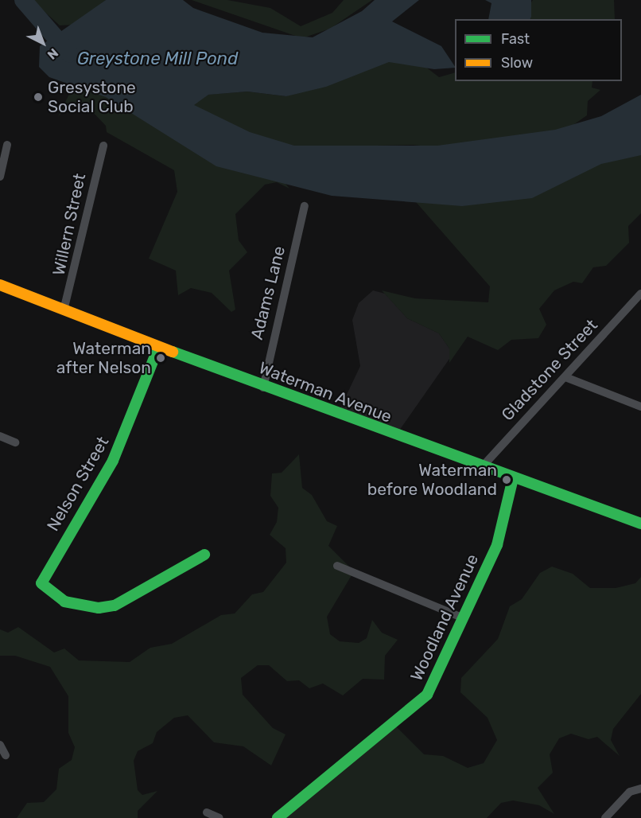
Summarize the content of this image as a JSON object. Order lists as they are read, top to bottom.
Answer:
{
  "streets": {
    "street": [
      "Willern Street",
      "Adams Lane",
      "Gladstone Street",
      "Waterman Avenue",
      "Nelson Street",
      "Woodland Avenue"
    ]
  },
  "crossings": [
    ["Willern Street", "Waterman Avenue"],
    ["Adams Lane", "Waterman Avenue"],
    ["Gladstone Street", "Waterman Avenue"],
    ["Waterman Avenue", "Nelson Street"],
    ["Waterman Avenue", "Woodland Avenue"]
  ],
  "water": ["Greystone Mill Pond"],
  "places": ["Gresystone Social Club", "Waterman after Nelson", "Waterman before Woodland"],
  "legend": ["Fast", "Slow"],
  "north": "bottom right"
}
